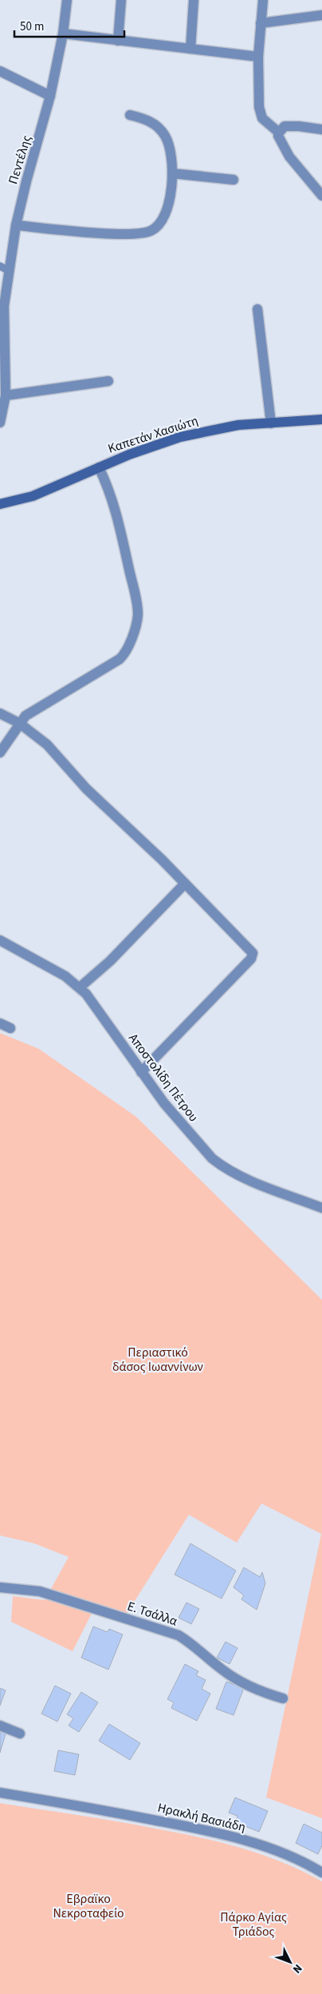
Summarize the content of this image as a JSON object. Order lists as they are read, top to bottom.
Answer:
{
  "streets": {
    "street": [
      "Πεντέλης",
      "Καπετάν Χασιώτη",
      "Αποστολίδη Πέτρου",
      "Ε. Τσάλλα",
      "Ηρακλή Βασιάδη"
    ]
  },
  "parks": ["Περιαστικό δάσος Ιωαννίνων", "Εβραϊκο Νεκροταφείο", "Πάρκο Αγίας Τριάδος"],
  "scale_bar": "50 m",
  "north": "bottom right"
}
